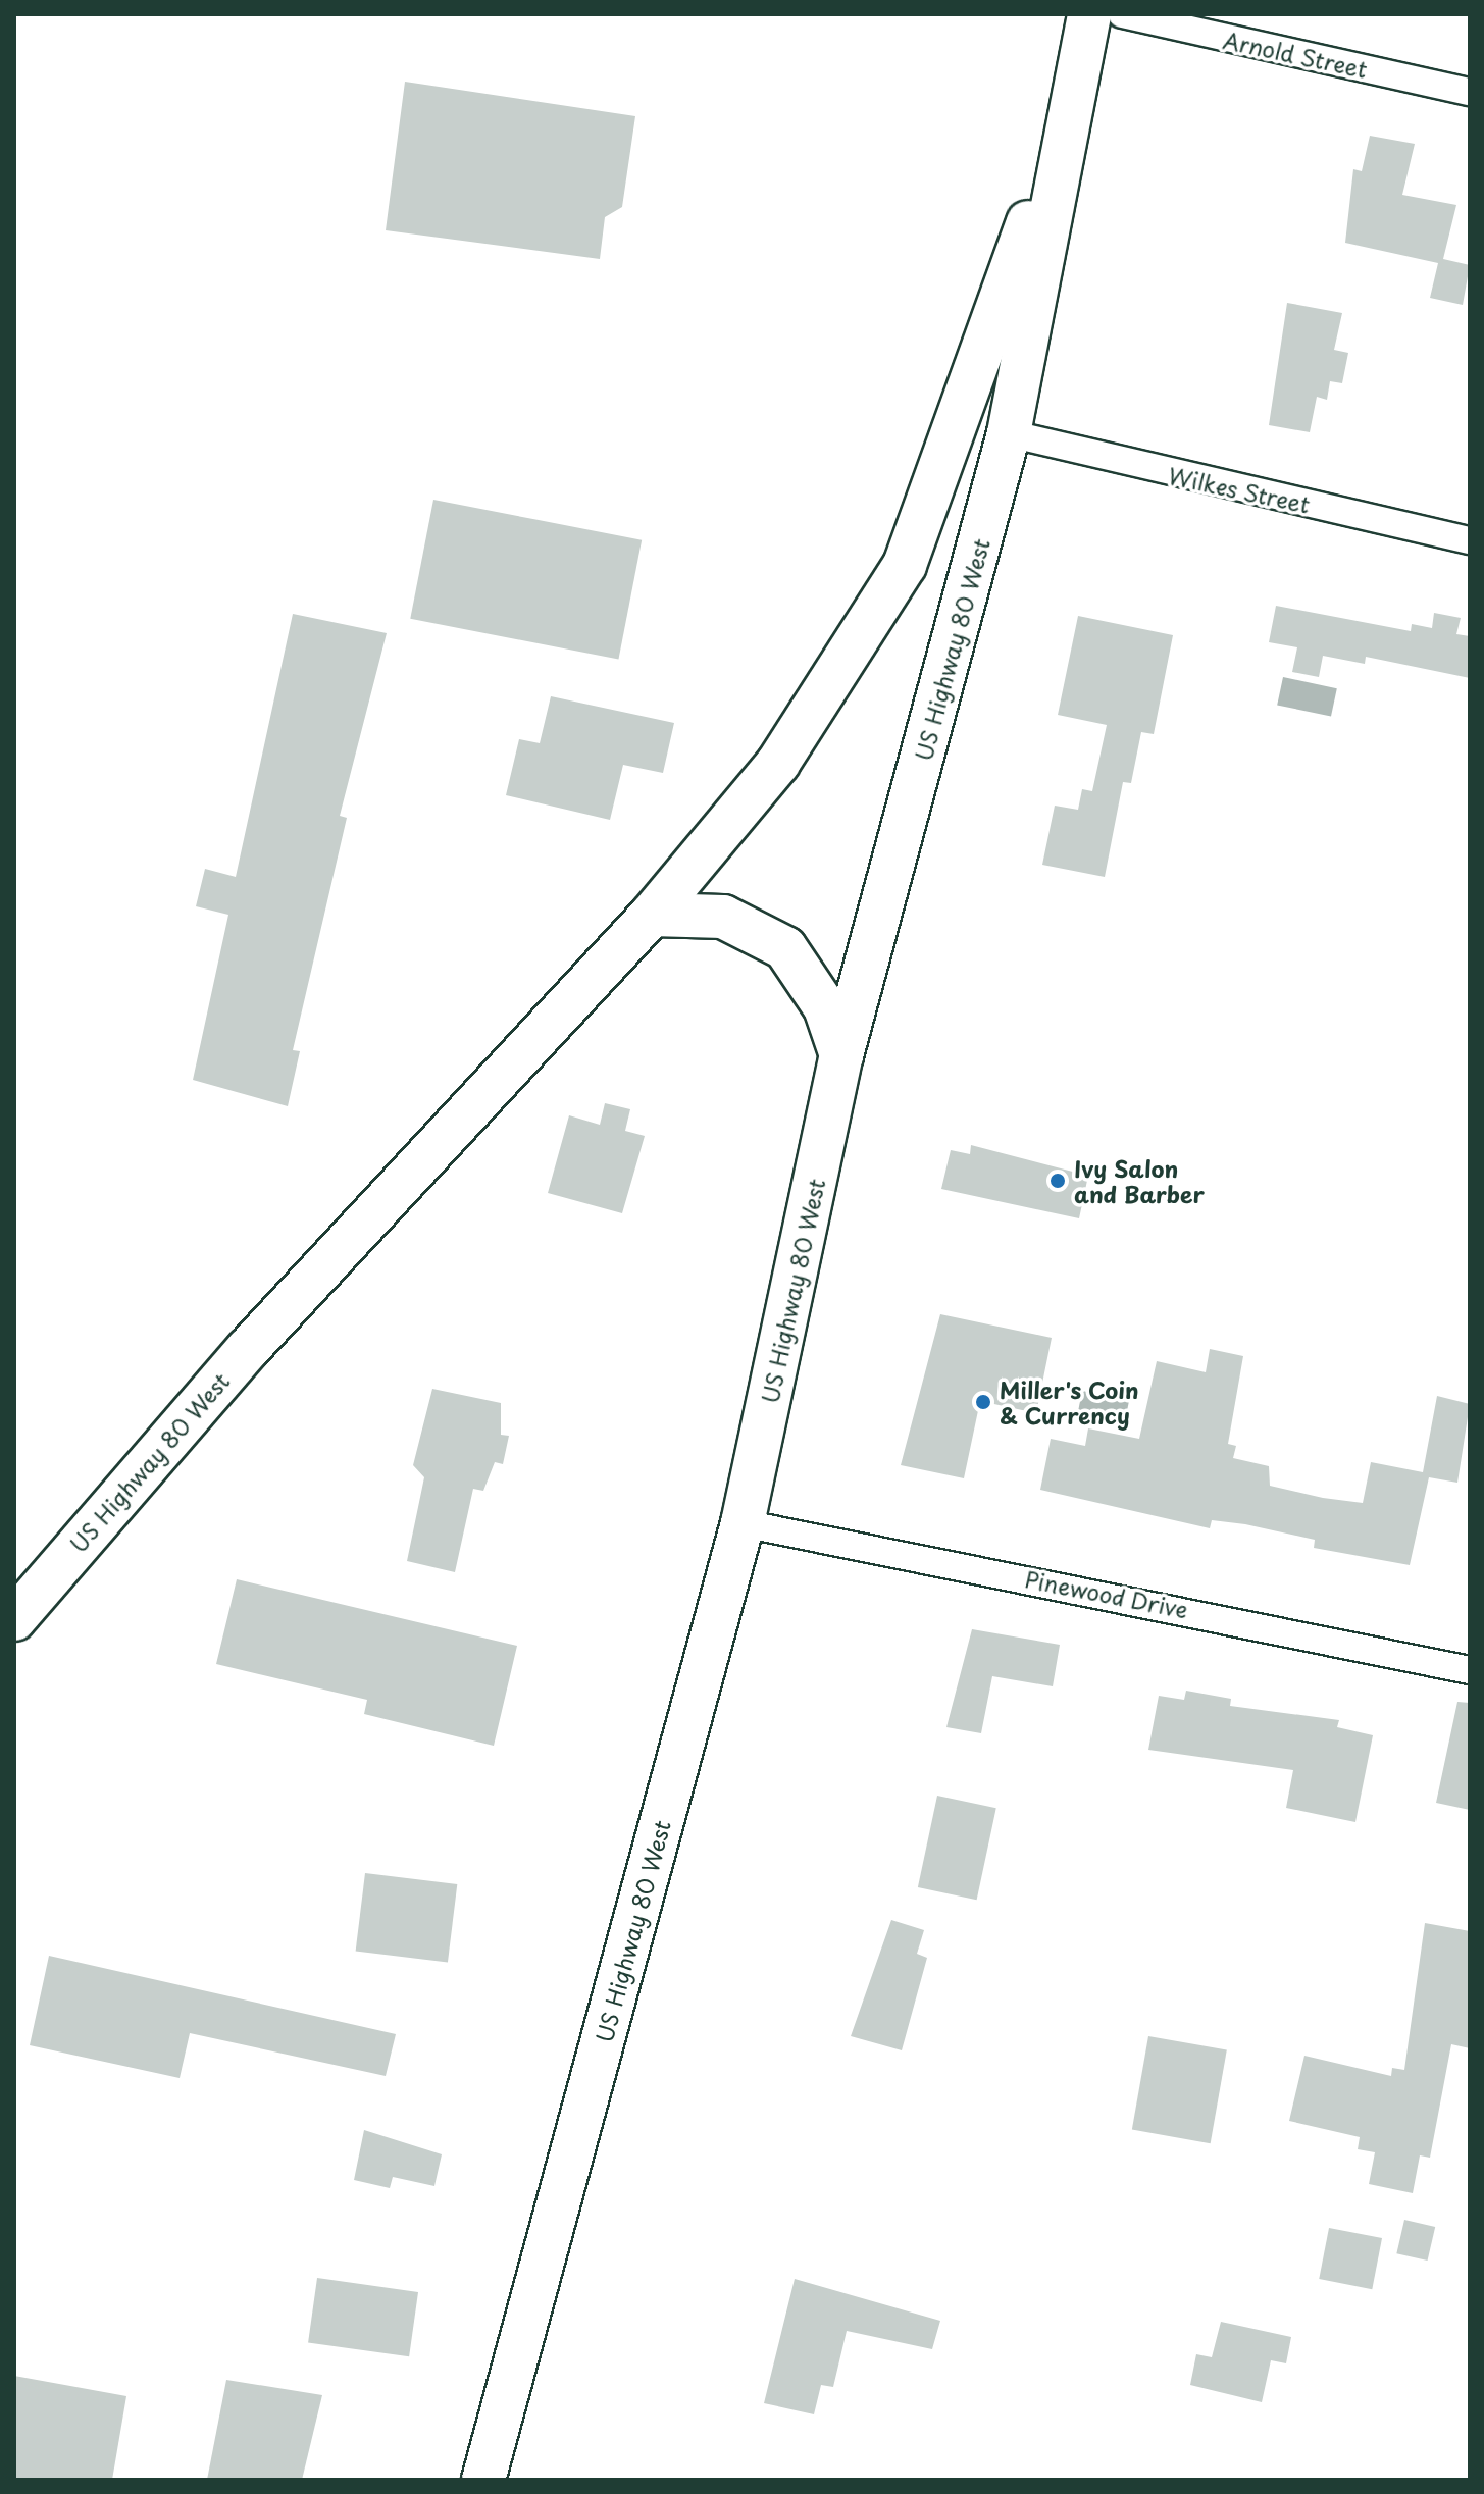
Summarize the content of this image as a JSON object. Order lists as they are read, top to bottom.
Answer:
{
  "streets": {
    "main road": ["US Highway 80 West"],
    "street": ["Arnold Street", "Wilkes Street", "Pinewood Drive"]
  },
  "crossings": [
    ["Wilkes Street", "US Highway 80 West"],
    ["US Highway 80 West", "Pinewood Drive"]
  ],
  "places": ["Ivy Salon and Barber", "Miller's Coin & Currency"]
}
